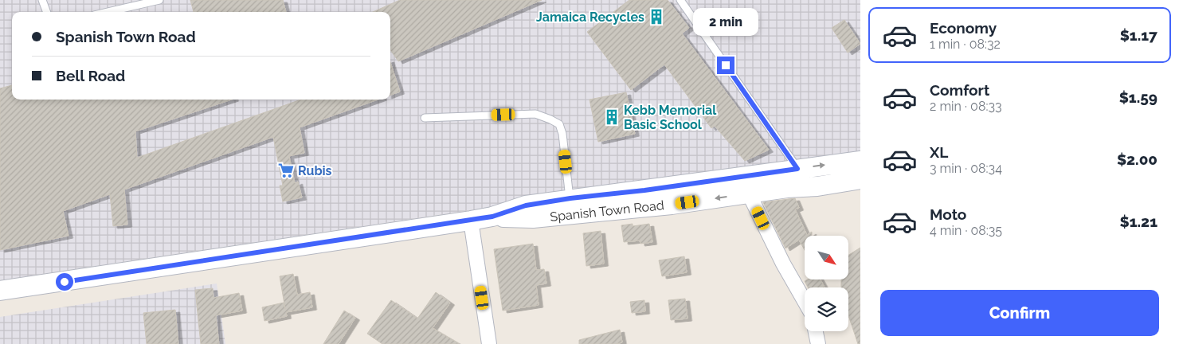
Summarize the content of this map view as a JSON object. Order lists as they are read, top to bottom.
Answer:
{
  "streets": {
    "main road": ["Spanish Town Road"]
  },
  "places": {
    "building": ["Jamaica Recycles", "Kebb Memorial Basic School"],
    "supermarket": ["Rubis"]
  },
  "north": "bottom right",
  "page": {
    "list": [
      {
        "name": "Economy",
        "note": "1 min · 08:32",
        "value": "$1.17"
      },
      {
        "name": "Comfort",
        "note": "2 min · 08:33",
        "value": "$1.59"
      },
      {
        "name": "XL",
        "note": "3 min · 08:34",
        "value": "$2.00"
      },
      {
        "name": "Moto",
        "note": "4 min · 08:35",
        "value": "$1.21"
      }
    ],
    "bubble": "2 min",
    "banner": ["Spanish Town Road", "Bell Road"],
    "buttons": "Confirm"
  }
}
